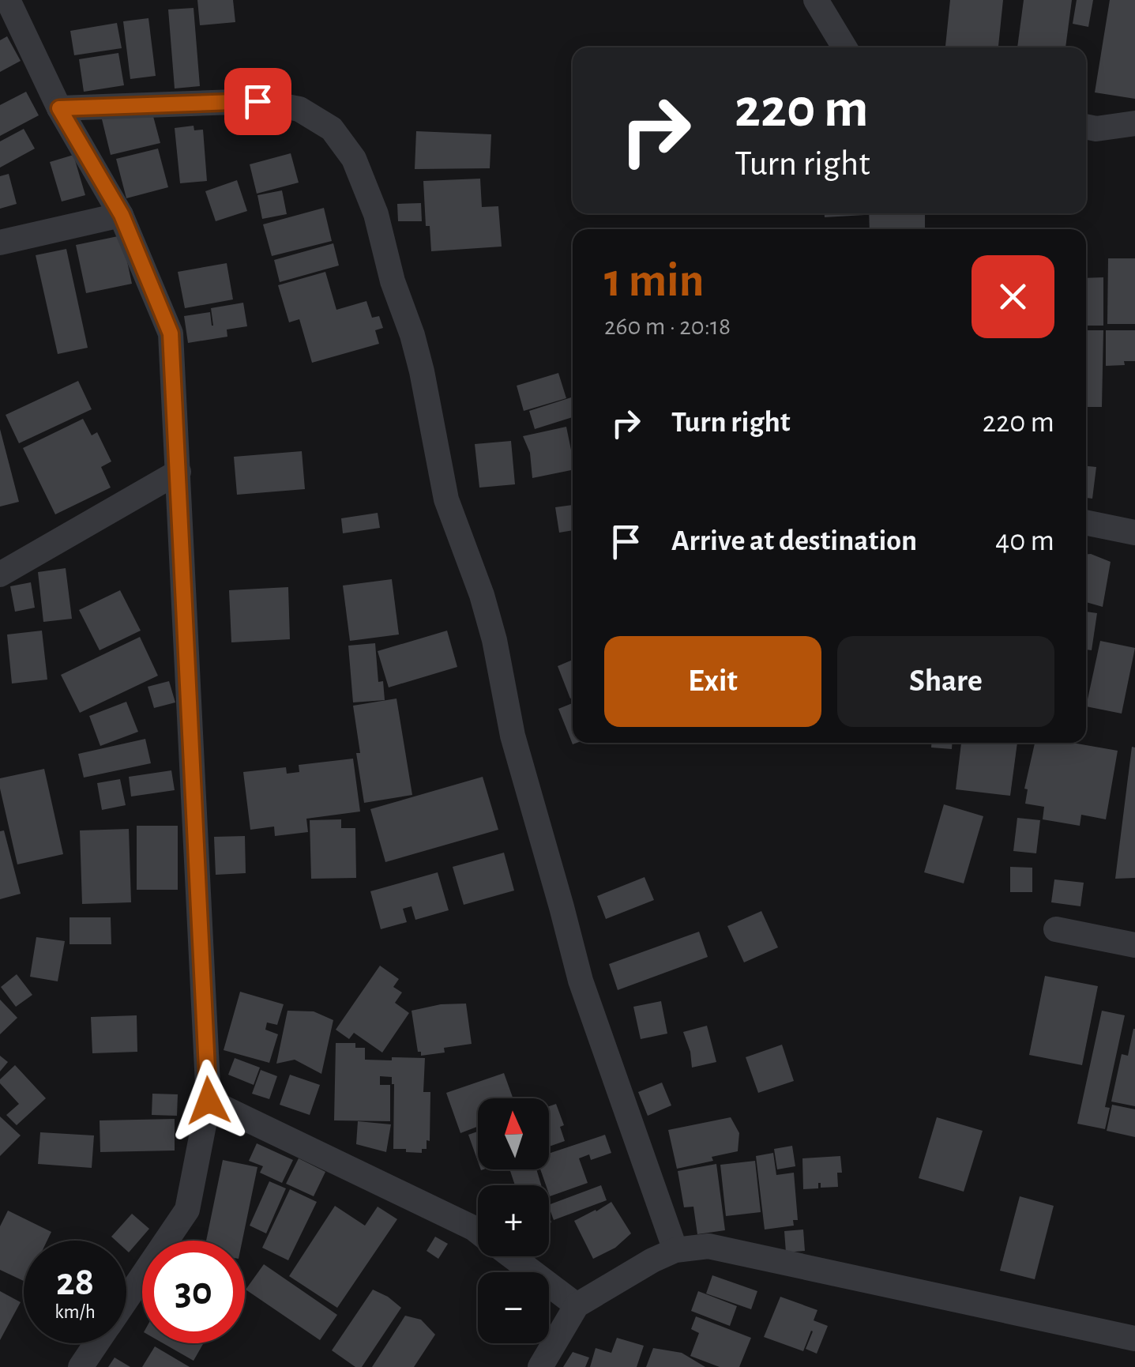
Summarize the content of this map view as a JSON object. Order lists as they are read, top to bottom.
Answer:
{
  "north": "top",
  "page": {
    "turn": ["220 m", "Turn right"],
    "heading": ["1 min", "260 m · 20:18"],
    "list": [
      {
        "name": "Turn right",
        "value": "220 m"
      },
      {
        "name": "Arrive at destination",
        "value": "40 m"
      }
    ],
    "buttons": ["Exit", "Share"],
    "map_buttons": ["+", "−"],
    "speed": "28 km/h",
    "limit": "30"
  }
}
